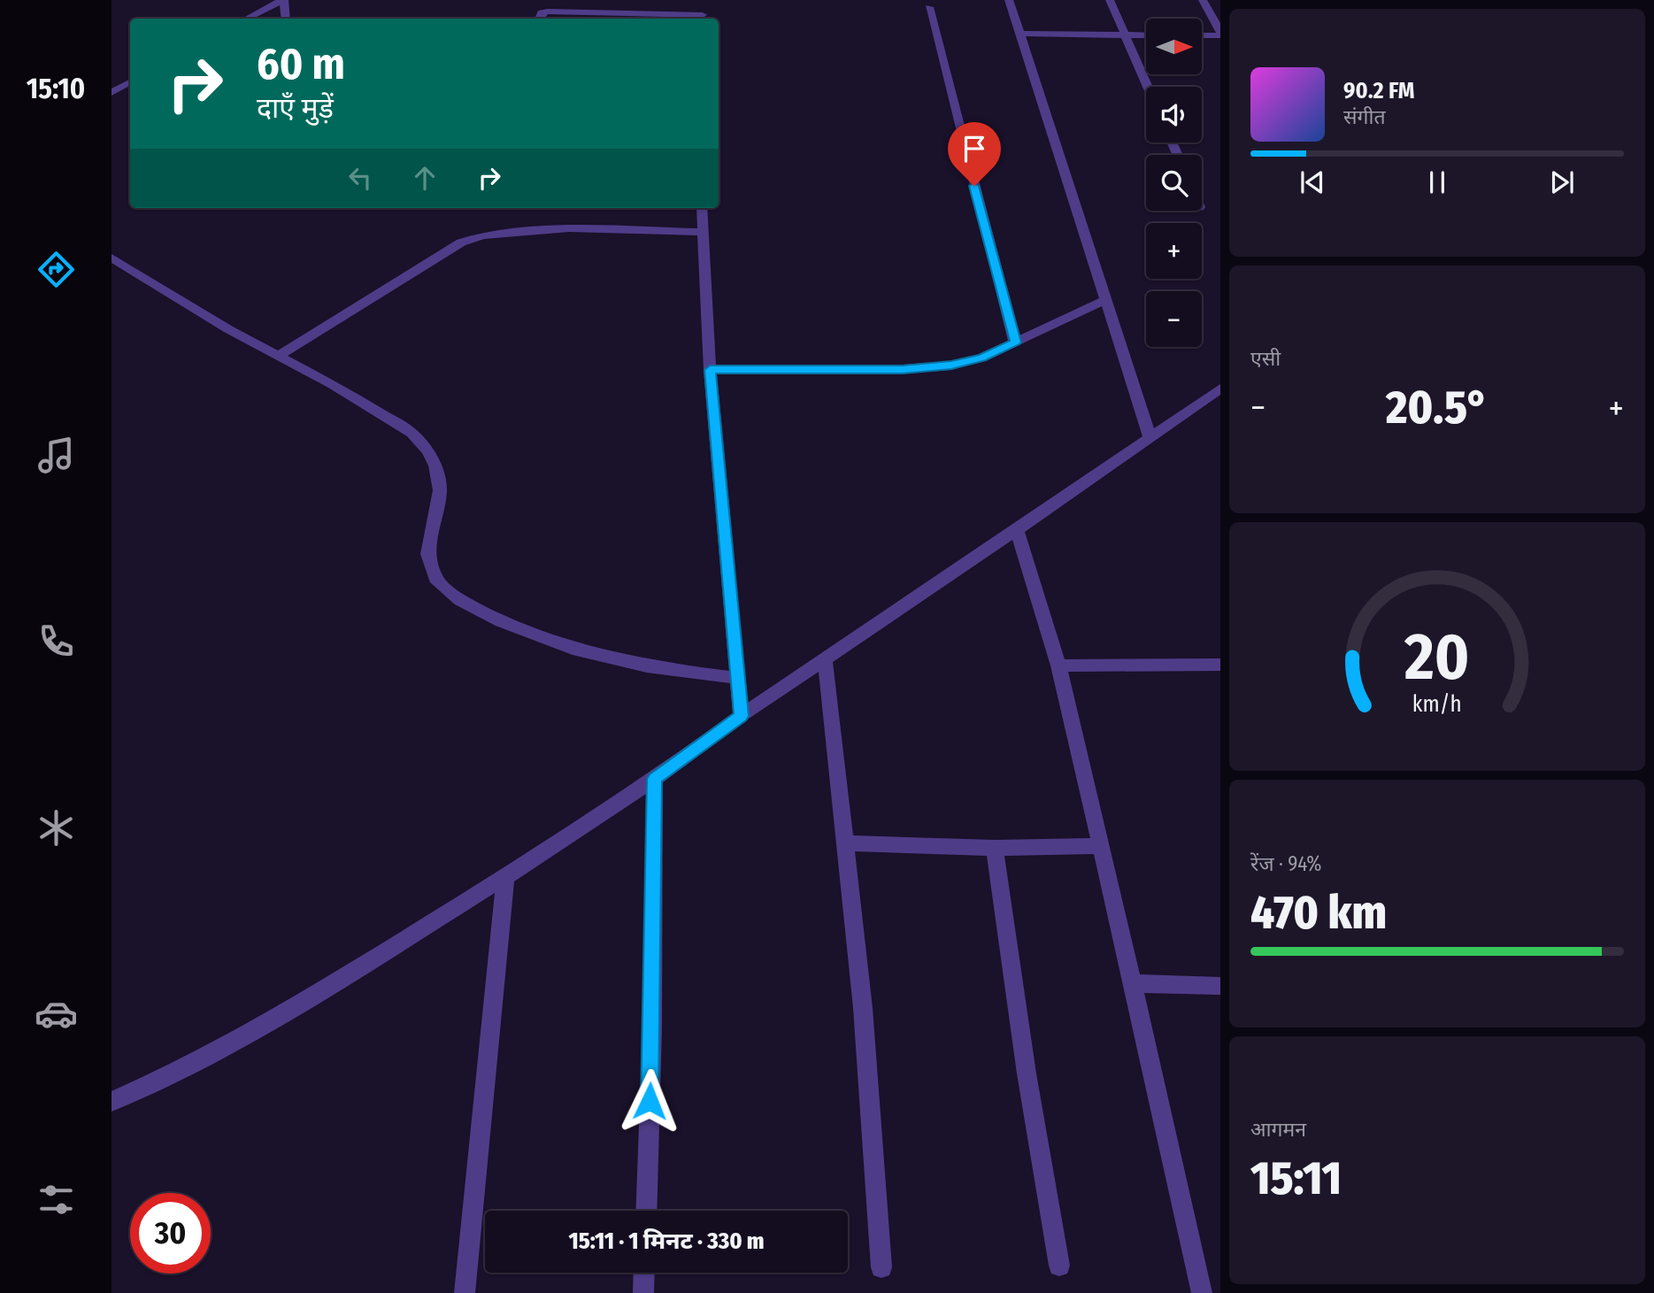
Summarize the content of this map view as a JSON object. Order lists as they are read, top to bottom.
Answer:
{
  "north": "right",
  "page": {
    "tabs": "15:10",
    "map_buttons": ["+", "−"],
    "turn": ["60 m", "दाएँ मुड़ें"],
    "song": ["90.2 FM", "संगीत"],
    "tile": [
      "एसी",
      ["रेंज · 94%", "470 km"],
      ["आगमन", "15:11"]
    ],
    "heat": ["−", "20.5°", "+"],
    "limit": "30",
    "trip": "15:11 · 1 मिनट · 330 m",
    "gauge": ["20", "km/h"]
  }
}
